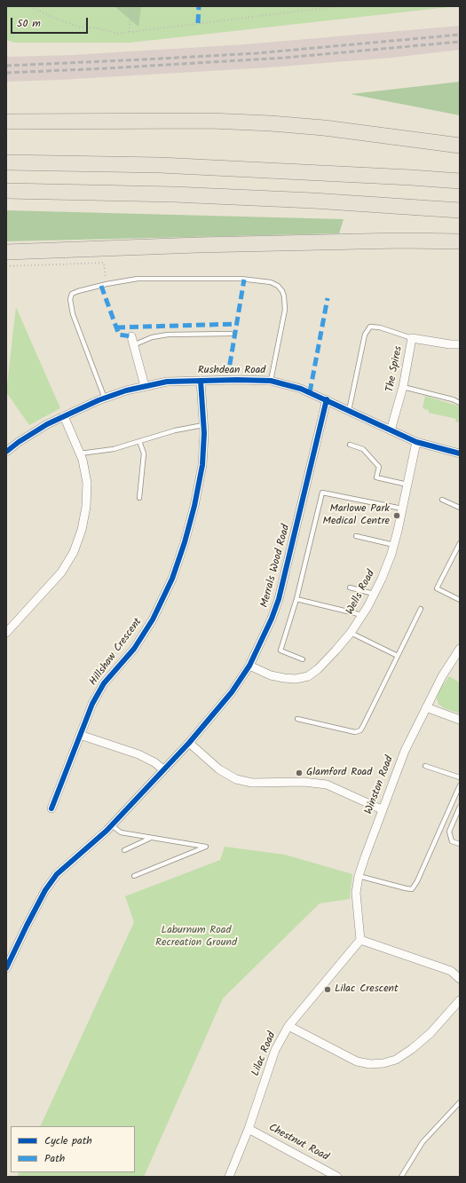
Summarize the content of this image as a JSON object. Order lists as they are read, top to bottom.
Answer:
{
  "streets": {
    "street": [
      "The Spires",
      "Rushdean Road",
      "Merrals Wood Road",
      "Wells Road",
      "Hillshaw Crescent",
      "Winston Road",
      "Lilac Road",
      "Chestnut Road"
    ]
  },
  "crossings": [
    ["The Spires", "Rushdean Road"],
    ["Rushdean Road", "Merrals Wood Road"],
    ["Rushdean Road", "Wells Road"],
    ["Rushdean Road", "Hillshaw Crescent"],
    ["Merrals Wood Road", "Wells Road"],
    ["Winston Road", "Lilac Road"],
    ["Lilac Road", "Chestnut Road"]
  ],
  "parks": ["Laburnum Road Recreation Ground"],
  "places": ["Marlowe Park Medical Centre", "Glamford Road", "Lilac Crescent"],
  "legend": ["Cycle path", "Path"],
  "scale_bar": "50 m"
}
